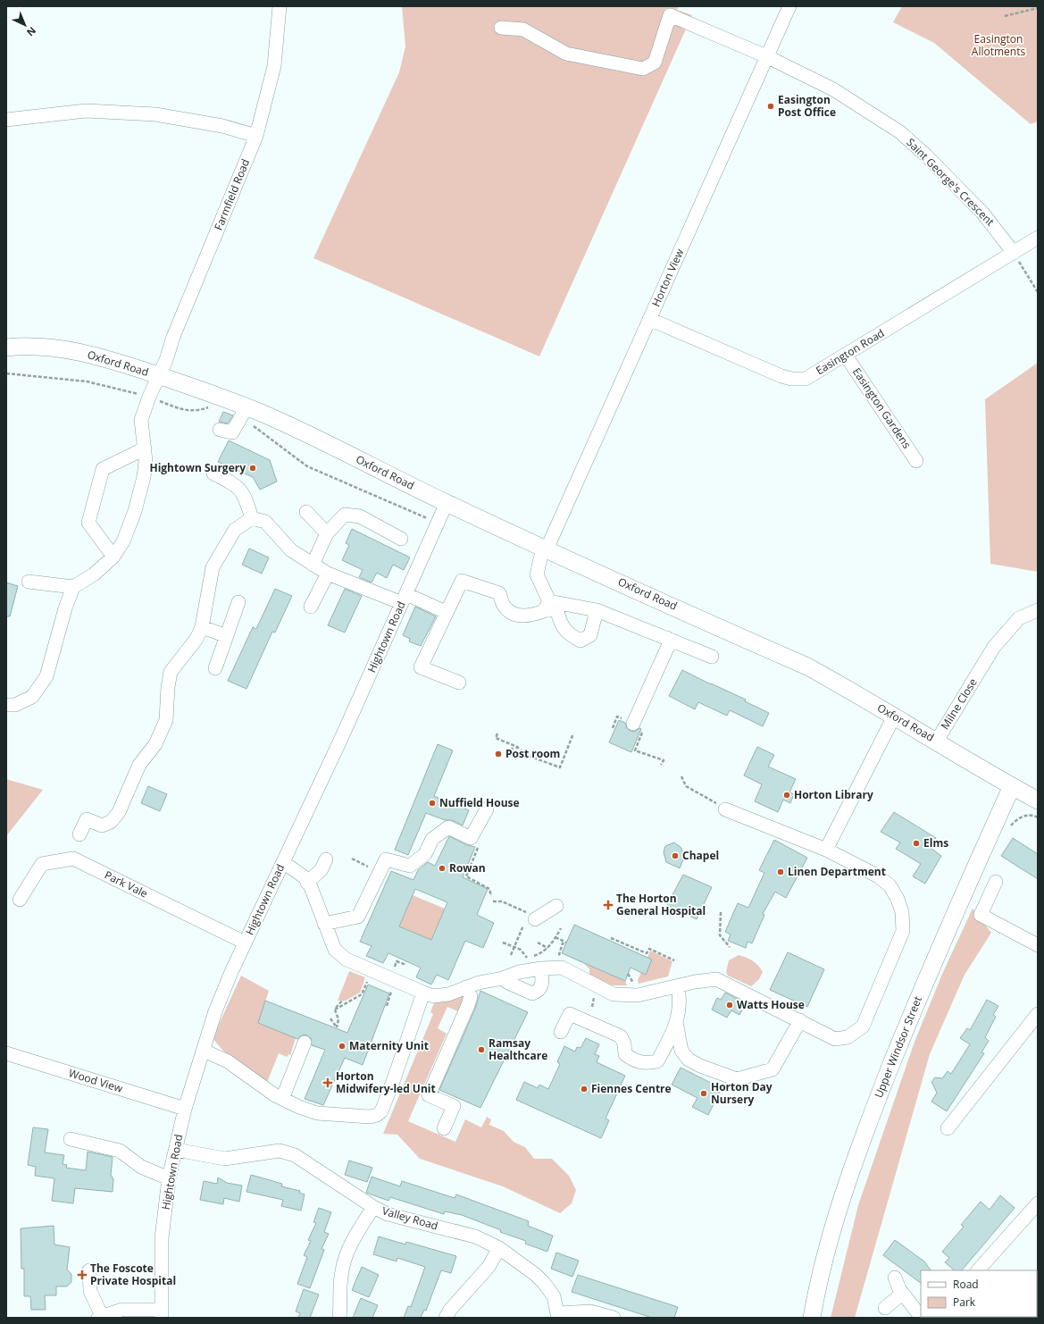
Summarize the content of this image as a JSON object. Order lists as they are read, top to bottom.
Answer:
{
  "streets": {
    "main road": ["Oxford Road", "Upper Windsor Street"],
    "street": [
      "Saint George's Crescent",
      "Farmfield Road",
      "Horton View",
      "Easington Road",
      "Easington Gardens",
      "Hightown Road",
      "Milne Close",
      "Park Vale",
      "Wood View",
      "Valley Road"
    ]
  },
  "crossings": [
    ["Saint George's Crescent", "Horton View"],
    ["Saint George's Crescent", "Easington Road"],
    ["Farmfield Road", "Oxford Road"],
    ["Horton View", "Easington Road"],
    ["Horton View", "Oxford Road"],
    ["Easington Road", "Easington Gardens"],
    ["Oxford Road", "Hightown Road"],
    ["Oxford Road", "Milne Close"],
    ["Oxford Road", "Upper Windsor Street"],
    ["Hightown Road", "Park Vale"],
    ["Hightown Road", "Wood View"],
    ["Hightown Road", "Valley Road"]
  ],
  "parks": ["Easington Allotments"],
  "places": {
    "other": [
      "Easington Post Office",
      "Hightown Surgery",
      "Post room",
      "Horton Library",
      "Nuffield House",
      "Elms",
      "Chapel",
      "Rowan",
      "Linen Department",
      "Watts House",
      "Maternity Unit",
      "Ramsay Healthcare",
      "Fiennes Centre",
      "Horton Day Nursery"
    ],
    "health": ["The Horton General Hospital", "Horton Midwifery-led Unit", "The Foscote Private Hospital"]
  },
  "legend": ["Road", "Park"],
  "north": "bottom right"
}
